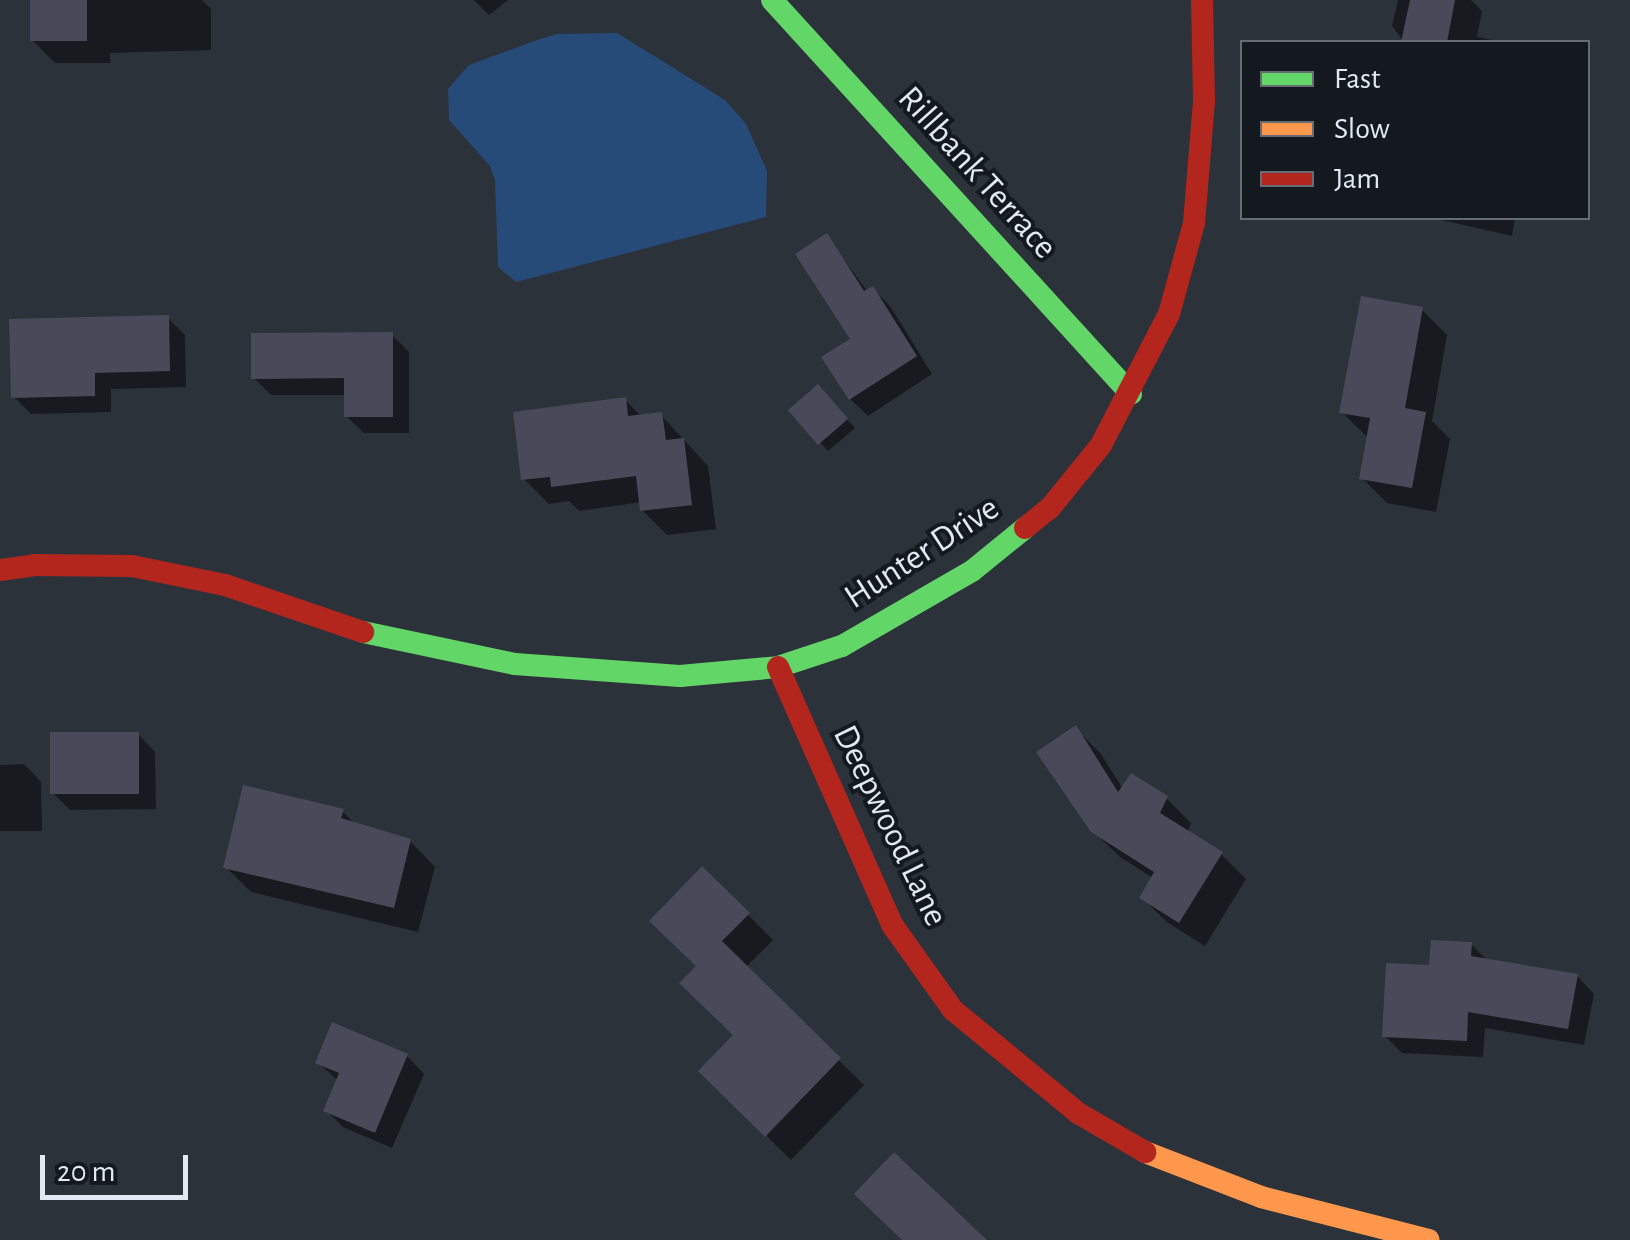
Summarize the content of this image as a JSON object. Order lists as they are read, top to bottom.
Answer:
{
  "streets": {
    "street": ["Rillbank Terrace", "Hunter Drive", "Deepwood Lane"]
  },
  "crossings": [
    ["Rillbank Terrace", "Hunter Drive"],
    ["Hunter Drive", "Deepwood Lane"]
  ],
  "legend": ["Fast", "Slow", "Jam"],
  "scale_bar": "20 m"
}
